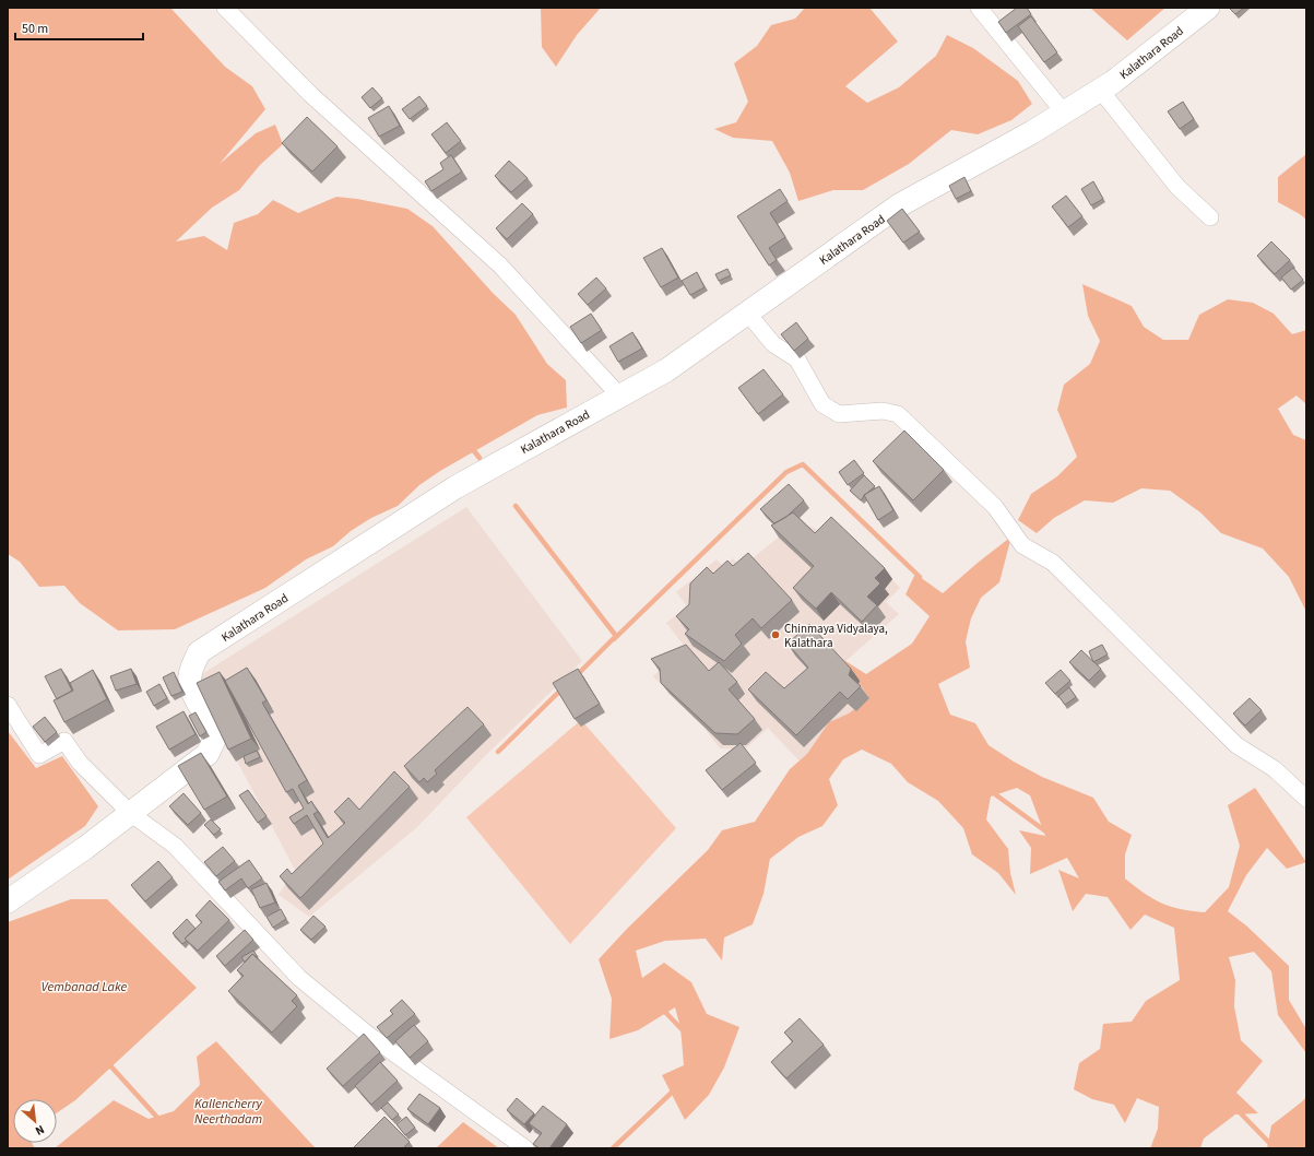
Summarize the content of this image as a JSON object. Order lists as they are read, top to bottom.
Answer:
{
  "streets": {
    "street": ["Kalathara Road"]
  },
  "water": ["Vembanad Lake", "Kallencherry Neerthadam"],
  "places": ["Chinmaya Vidyalaya, Kalathara"],
  "scale_bar": "50 m",
  "north": "bottom right"
}
